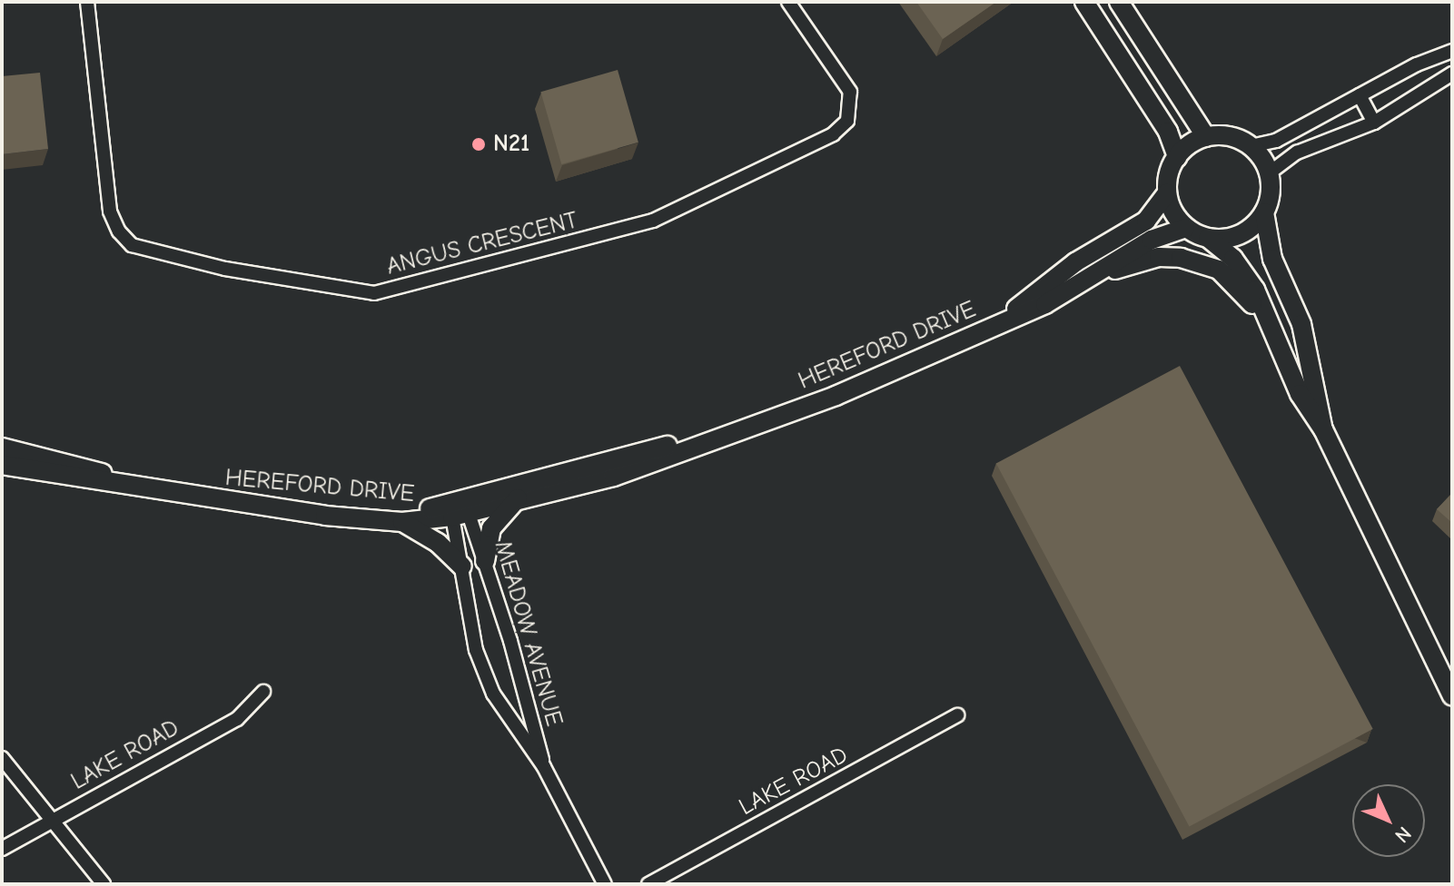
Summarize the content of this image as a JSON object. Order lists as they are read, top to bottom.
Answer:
{
  "streets": {
    "street": [
      "ANGUS CRESCENT",
      "HEREFORD DRIVE",
      "MEADOW AVENUE",
      "LAKE ROAD"
    ]
  },
  "crossings": [
    ["HEREFORD DRIVE", "MEADOW AVENUE"]
  ],
  "places": ["N21"],
  "north": "bottom right"
}
